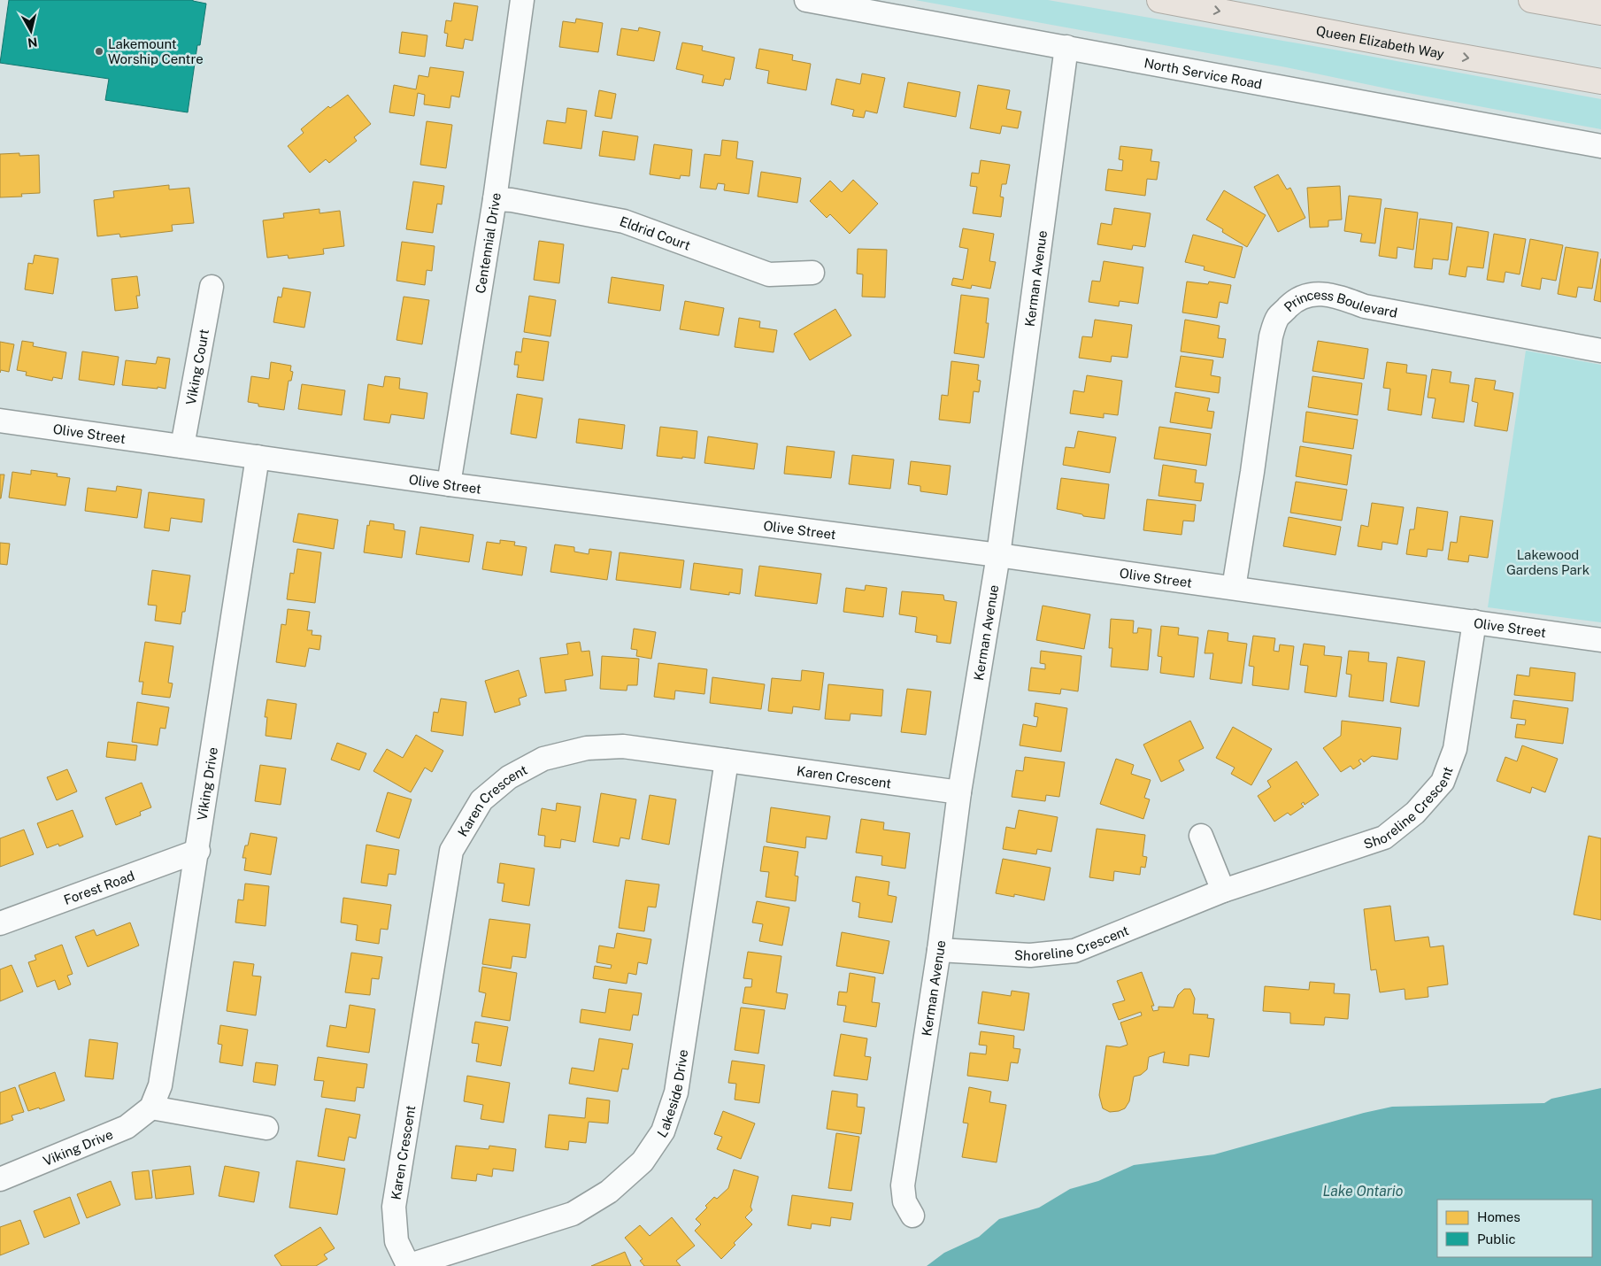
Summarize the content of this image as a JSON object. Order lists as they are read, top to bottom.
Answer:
{
  "streets": {
    "highway": ["Queen Elizabeth Way"],
    "street": [
      "North Service Road",
      "Eldrid Court",
      "Centennial Drive",
      "Kerman Avenue",
      "Princess Boulevard",
      "Viking Court",
      "Olive Street",
      "Karen Crescent",
      "Viking Drive",
      "Shoreline Crescent",
      "Forest Road",
      "Lakeside Drive"
    ]
  },
  "crossings": [
    ["North Service Road", "Kerman Avenue"],
    ["Eldrid Court", "Centennial Drive"],
    ["Centennial Drive", "Olive Street"],
    ["Kerman Avenue", "Olive Street"],
    ["Kerman Avenue", "Karen Crescent"],
    ["Kerman Avenue", "Shoreline Crescent"],
    ["Princess Boulevard", "Olive Street"],
    ["Viking Court", "Olive Street"],
    ["Olive Street", "Viking Drive"],
    ["Olive Street", "Shoreline Crescent"],
    ["Karen Crescent", "Lakeside Drive"],
    ["Viking Drive", "Forest Road"]
  ],
  "one_way": ["Queen Elizabeth Way"],
  "water": ["Lake Ontario"],
  "parks": ["Lakewood Gardens Park"],
  "places": ["Lakemount Worship Centre"],
  "legend": ["Homes", "Public"],
  "north": "bottom"
}
